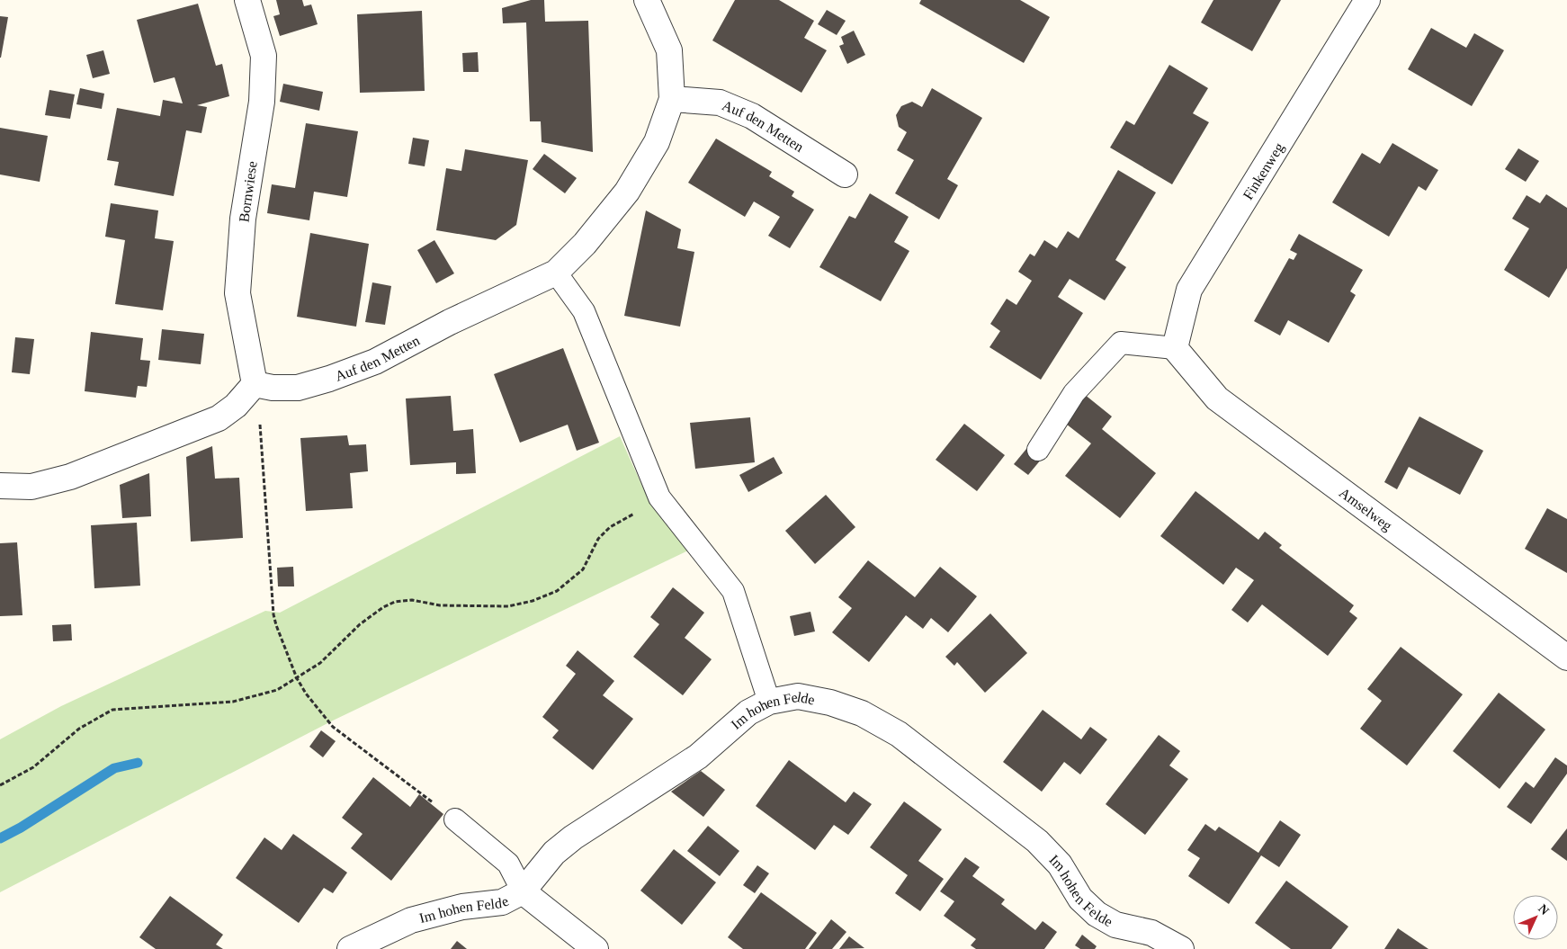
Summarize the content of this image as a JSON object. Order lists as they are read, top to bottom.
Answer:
{
  "streets": {
    "street": [
      "Auf den Metten",
      "Finkenweg",
      "Bornwiese",
      "Amselweg",
      "Im hohen Felde"
    ]
  },
  "crossings": [
    ["Auf den Metten", "Bornwiese"],
    ["Finkenweg", "Amselweg"]
  ],
  "north": "top right"
}
